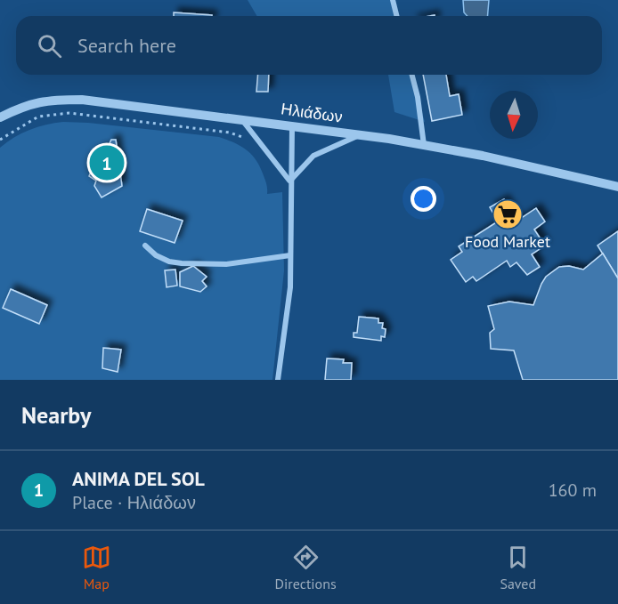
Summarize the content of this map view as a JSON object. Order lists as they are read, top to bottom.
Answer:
{
  "streets": {
    "street": ["Ηλιάδων"]
  },
  "places": {
    "supermarket": ["Food Market"]
  },
  "north": "bottom",
  "page": {
    "search": "Search here",
    "pins": "1",
    "heading": "Nearby",
    "list": [
      {
        "mark": "1",
        "name": "ANIMA DEL SOL",
        "note": "Place · Ηλιάδων",
        "value": "160 m"
      }
    ],
    "nav": ["Map", "Directions", "Saved"]
  }
}
